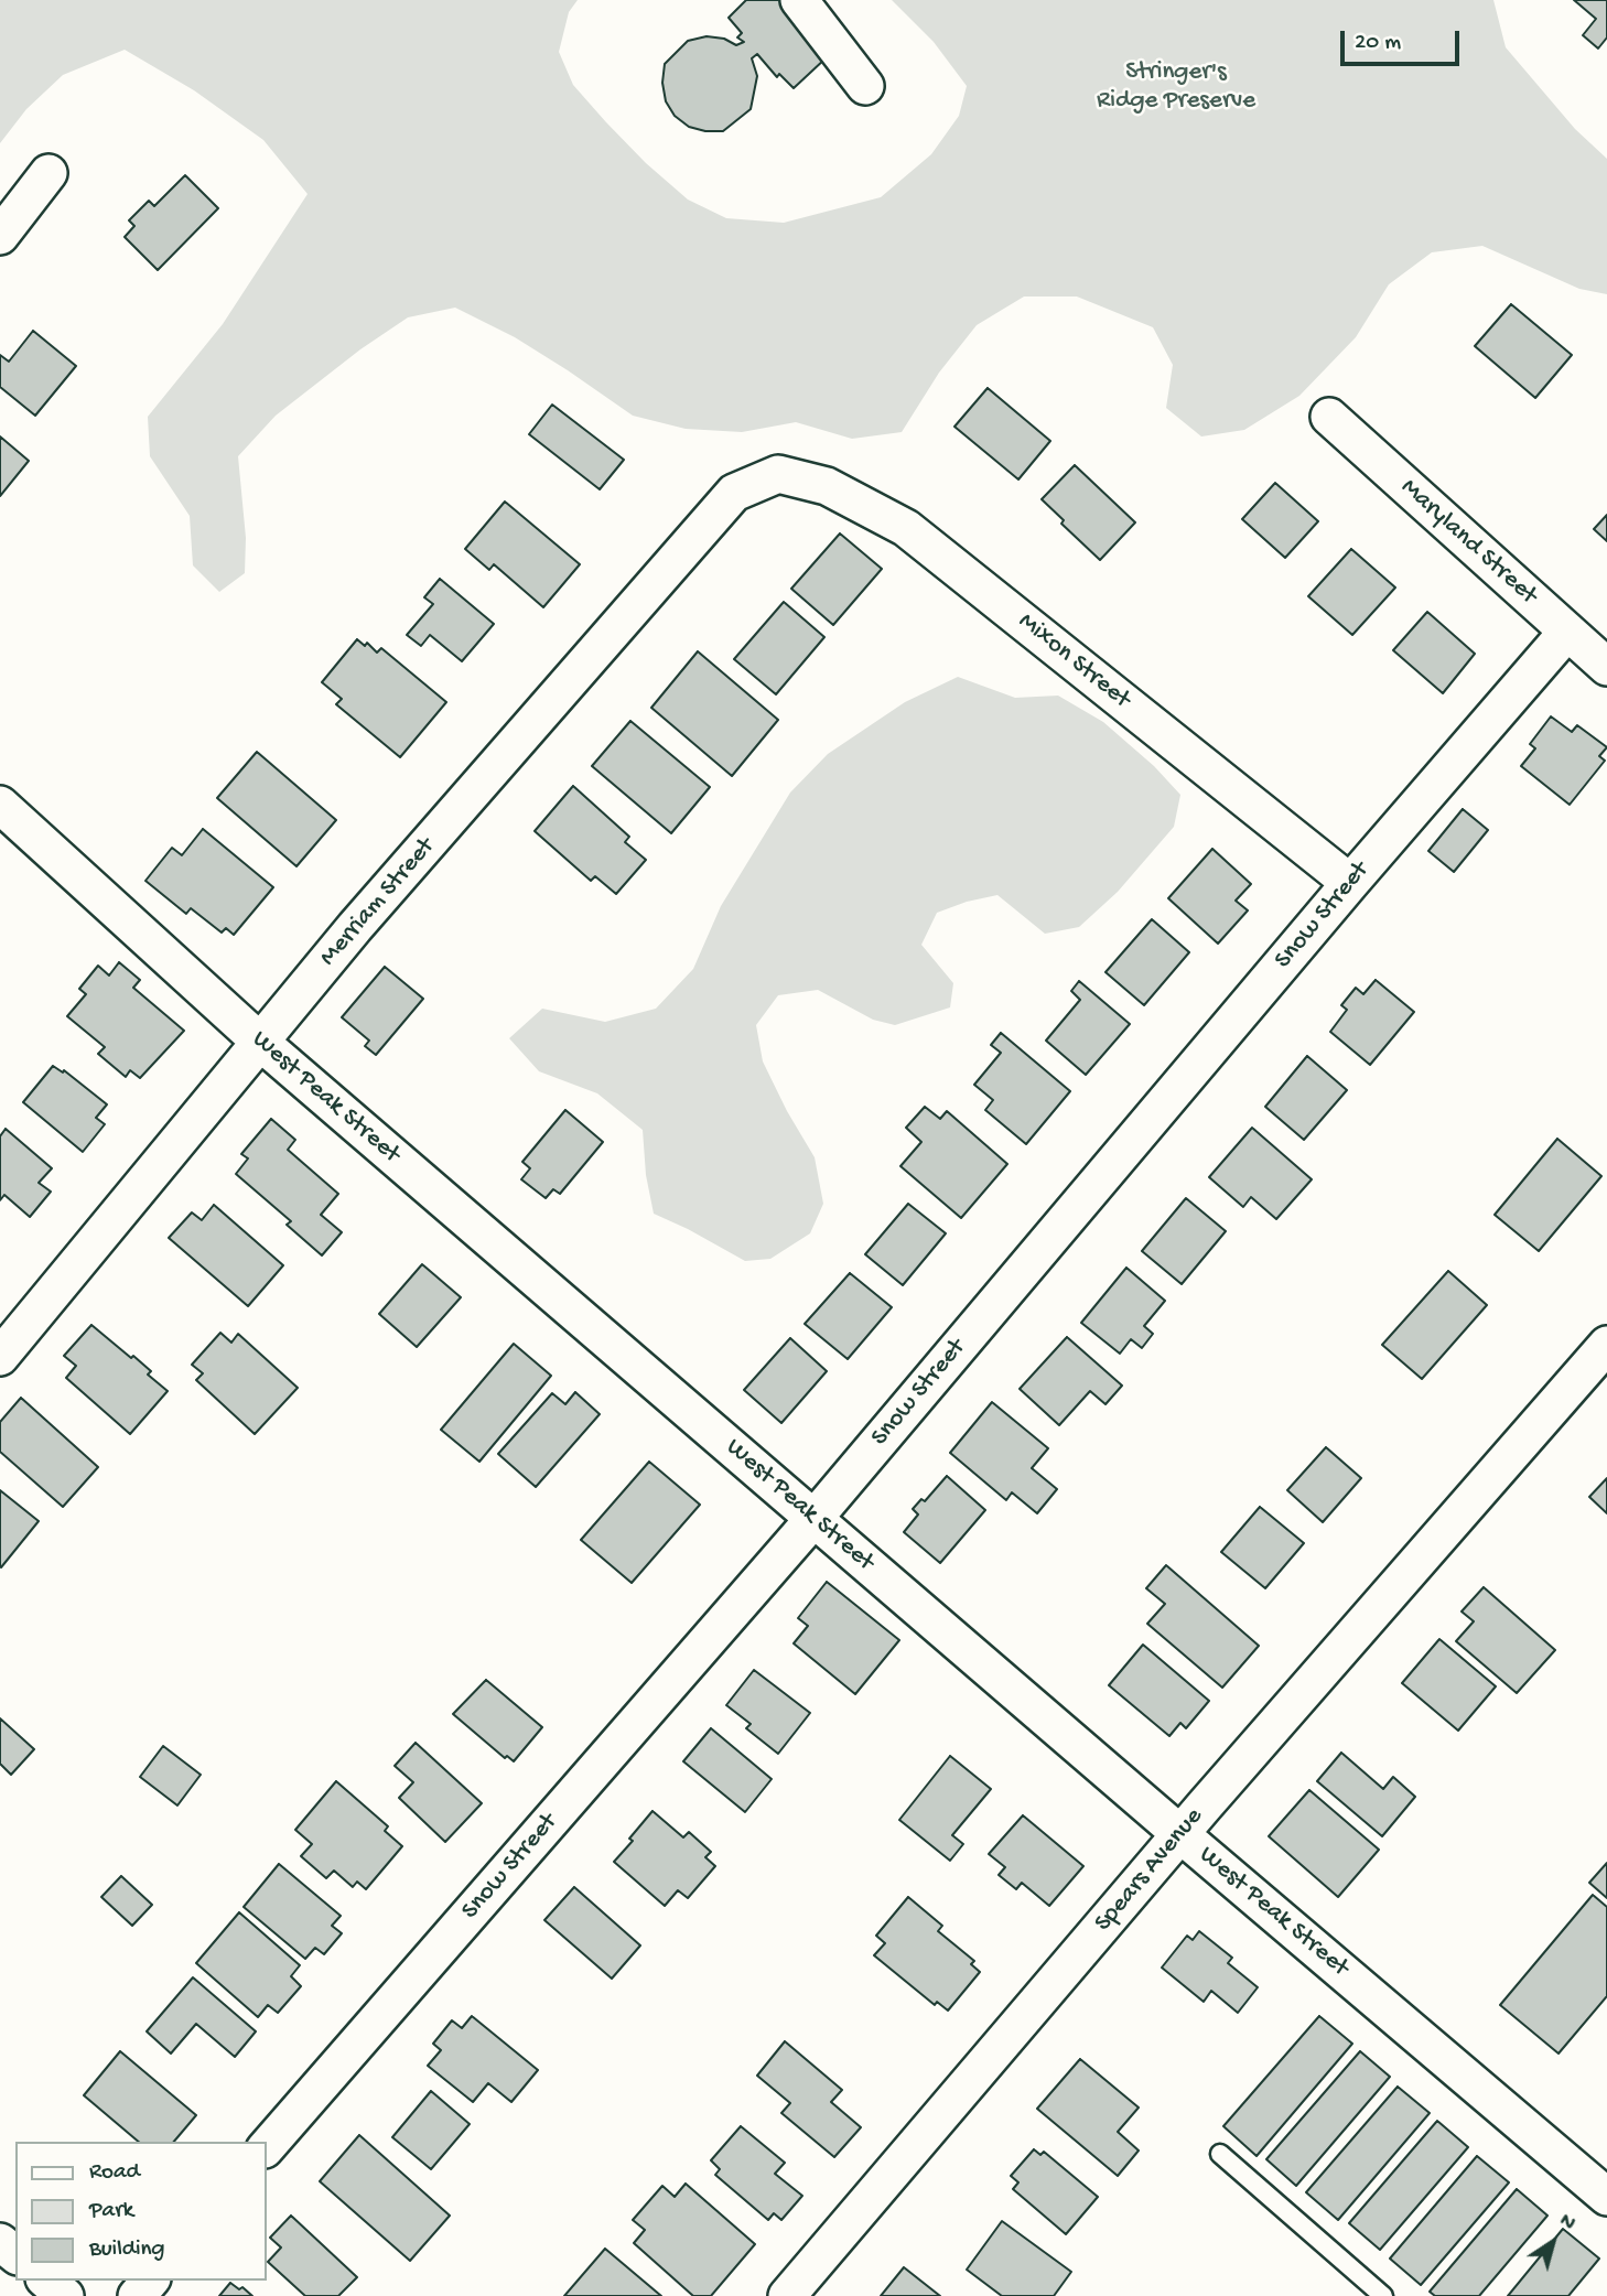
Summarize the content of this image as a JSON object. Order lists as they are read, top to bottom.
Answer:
{
  "streets": {
    "street": [
      "Maryland Street",
      "Mixon Street",
      "Merriam Street",
      "Snow Street",
      "West Peak Street",
      "Spears Avenue"
    ]
  },
  "crossings": [
    ["Maryland Street", "Snow Street"],
    ["Mixon Street", "Merriam Street"],
    ["Mixon Street", "Snow Street"],
    ["Merriam Street", "West Peak Street"],
    ["Snow Street", "West Peak Street"],
    ["West Peak Street", "Spears Avenue"]
  ],
  "parks": ["Stringer's Ridge Preserve"],
  "legend": ["Road", "Park", "Building"],
  "scale_bar": "20 m",
  "north": "top right"
}
